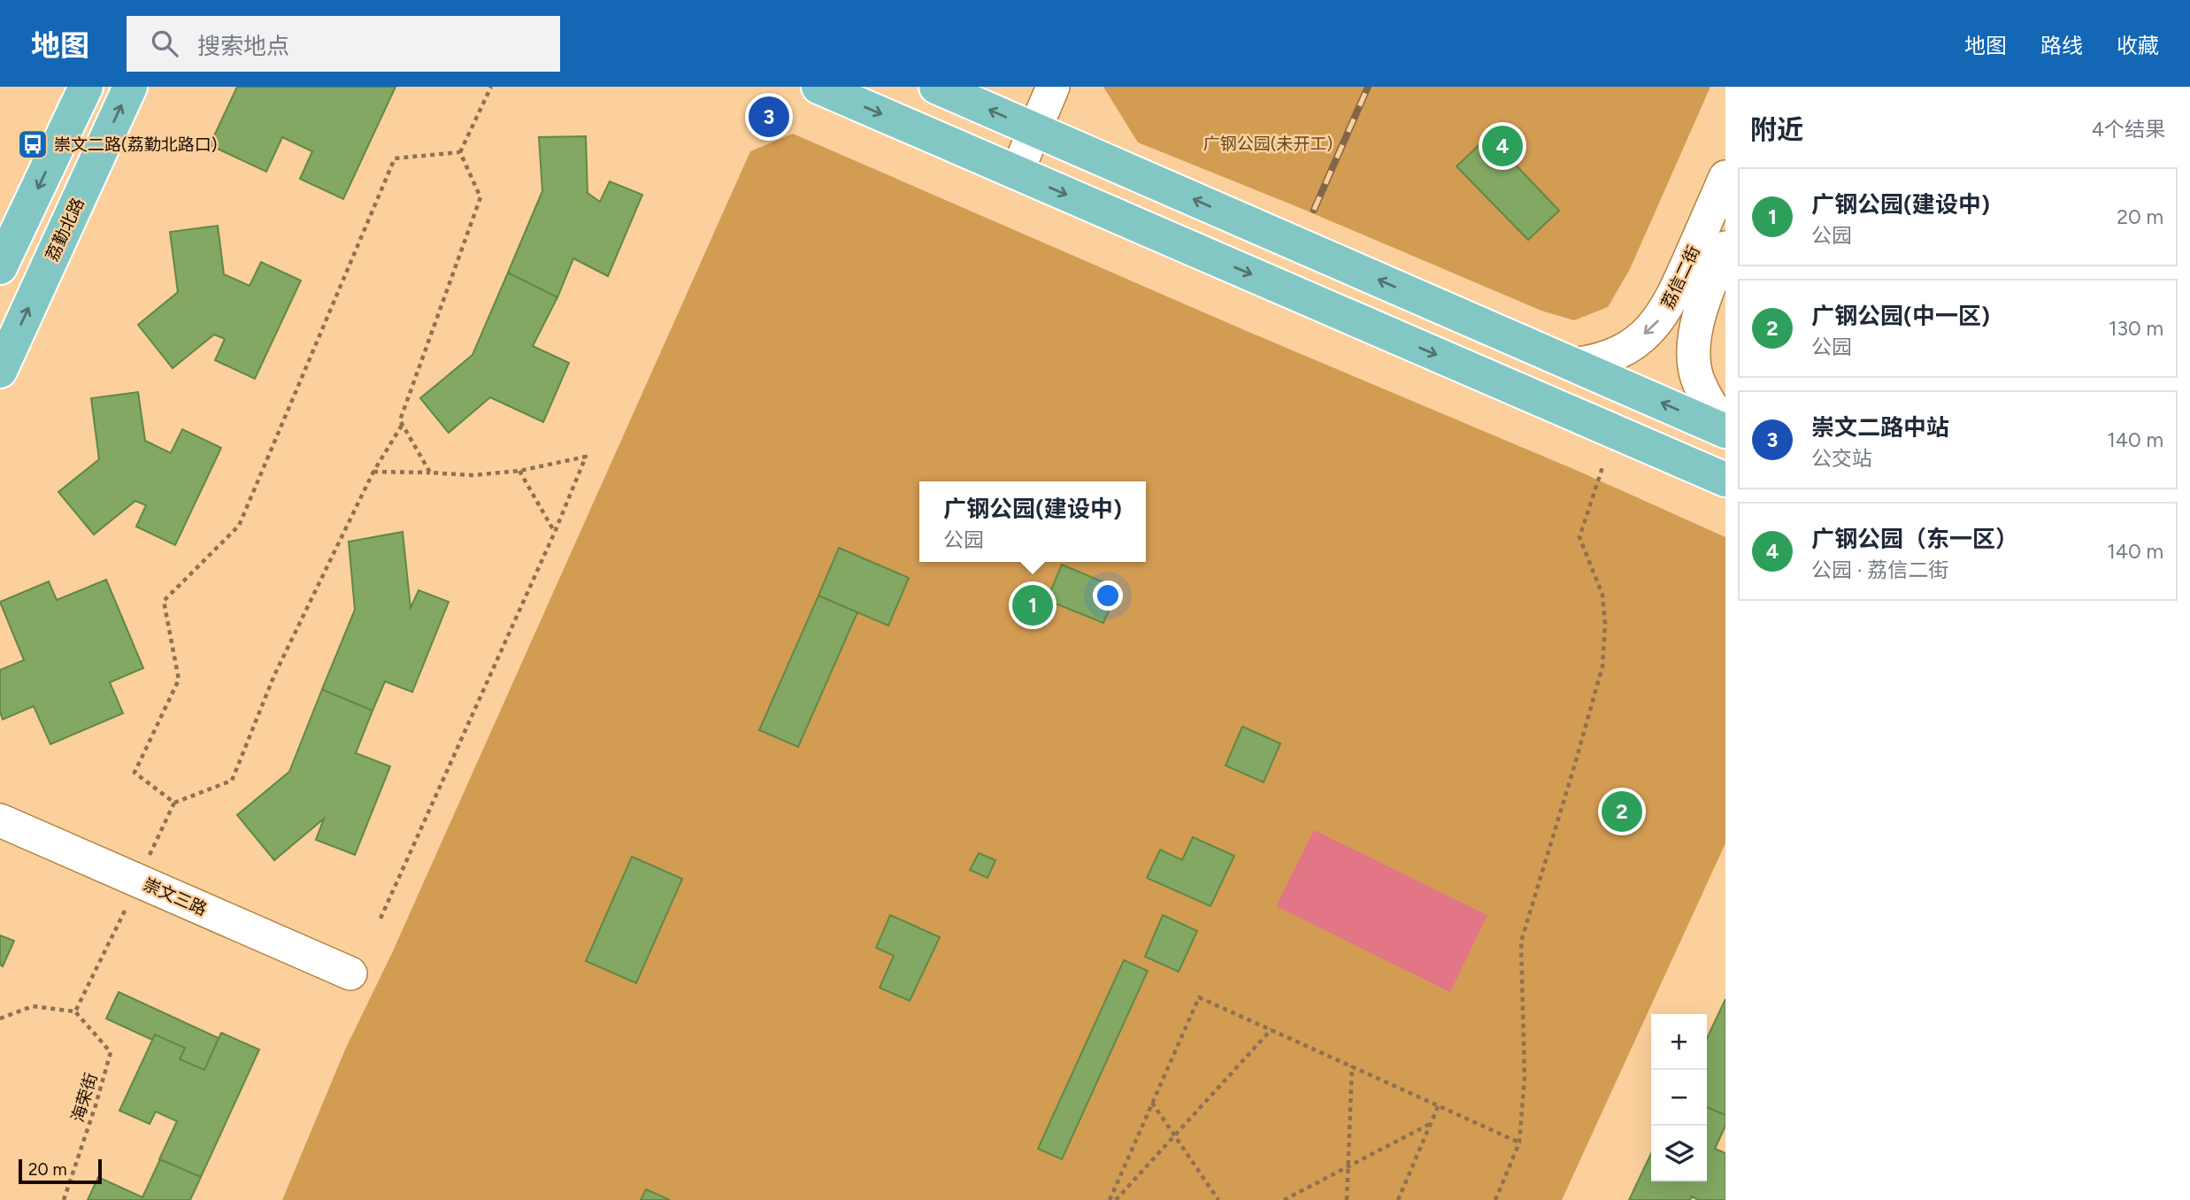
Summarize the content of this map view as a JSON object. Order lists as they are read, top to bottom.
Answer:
{
  "streets": {
    "main road": ["荔勤北路"],
    "street": ["荔信二街", "崇文三路"],
    "path": ["海荣街"]
  },
  "one_way": ["荔信二街"],
  "parks": ["广钢公园(未开工)"],
  "places": {
    "bus stop": ["崇文二路(荔勤北路口)"]
  },
  "scale_bar": "20 m",
  "page": {
    "header": "地图",
    "search": "搜索地点",
    "nav": ["地图", "路线", "收藏"],
    "heading": ["附近", "4个结果"],
    "pins": [
      "3",
      "4",
      "1",
      "2"
    ],
    "list": [
      {
        "mark": "1",
        "name": "广钢公园(建设中)",
        "note": "公园",
        "value": "20 m"
      },
      {
        "mark": "2",
        "name": "广钢公园(中一区)",
        "note": "公园",
        "value": "130 m"
      },
      {
        "mark": "3",
        "name": "崇文二路中站",
        "note": "公交站",
        "value": "140 m"
      },
      {
        "mark": "4",
        "name": "广钢公园（东一区）",
        "note": "公园 · 荔信二街",
        "value": "140 m"
      }
    ],
    "popup": ["广钢公园(建设中)", "公园"],
    "map_buttons": ["+", "−"],
    "scale": "20 m"
  }
}
